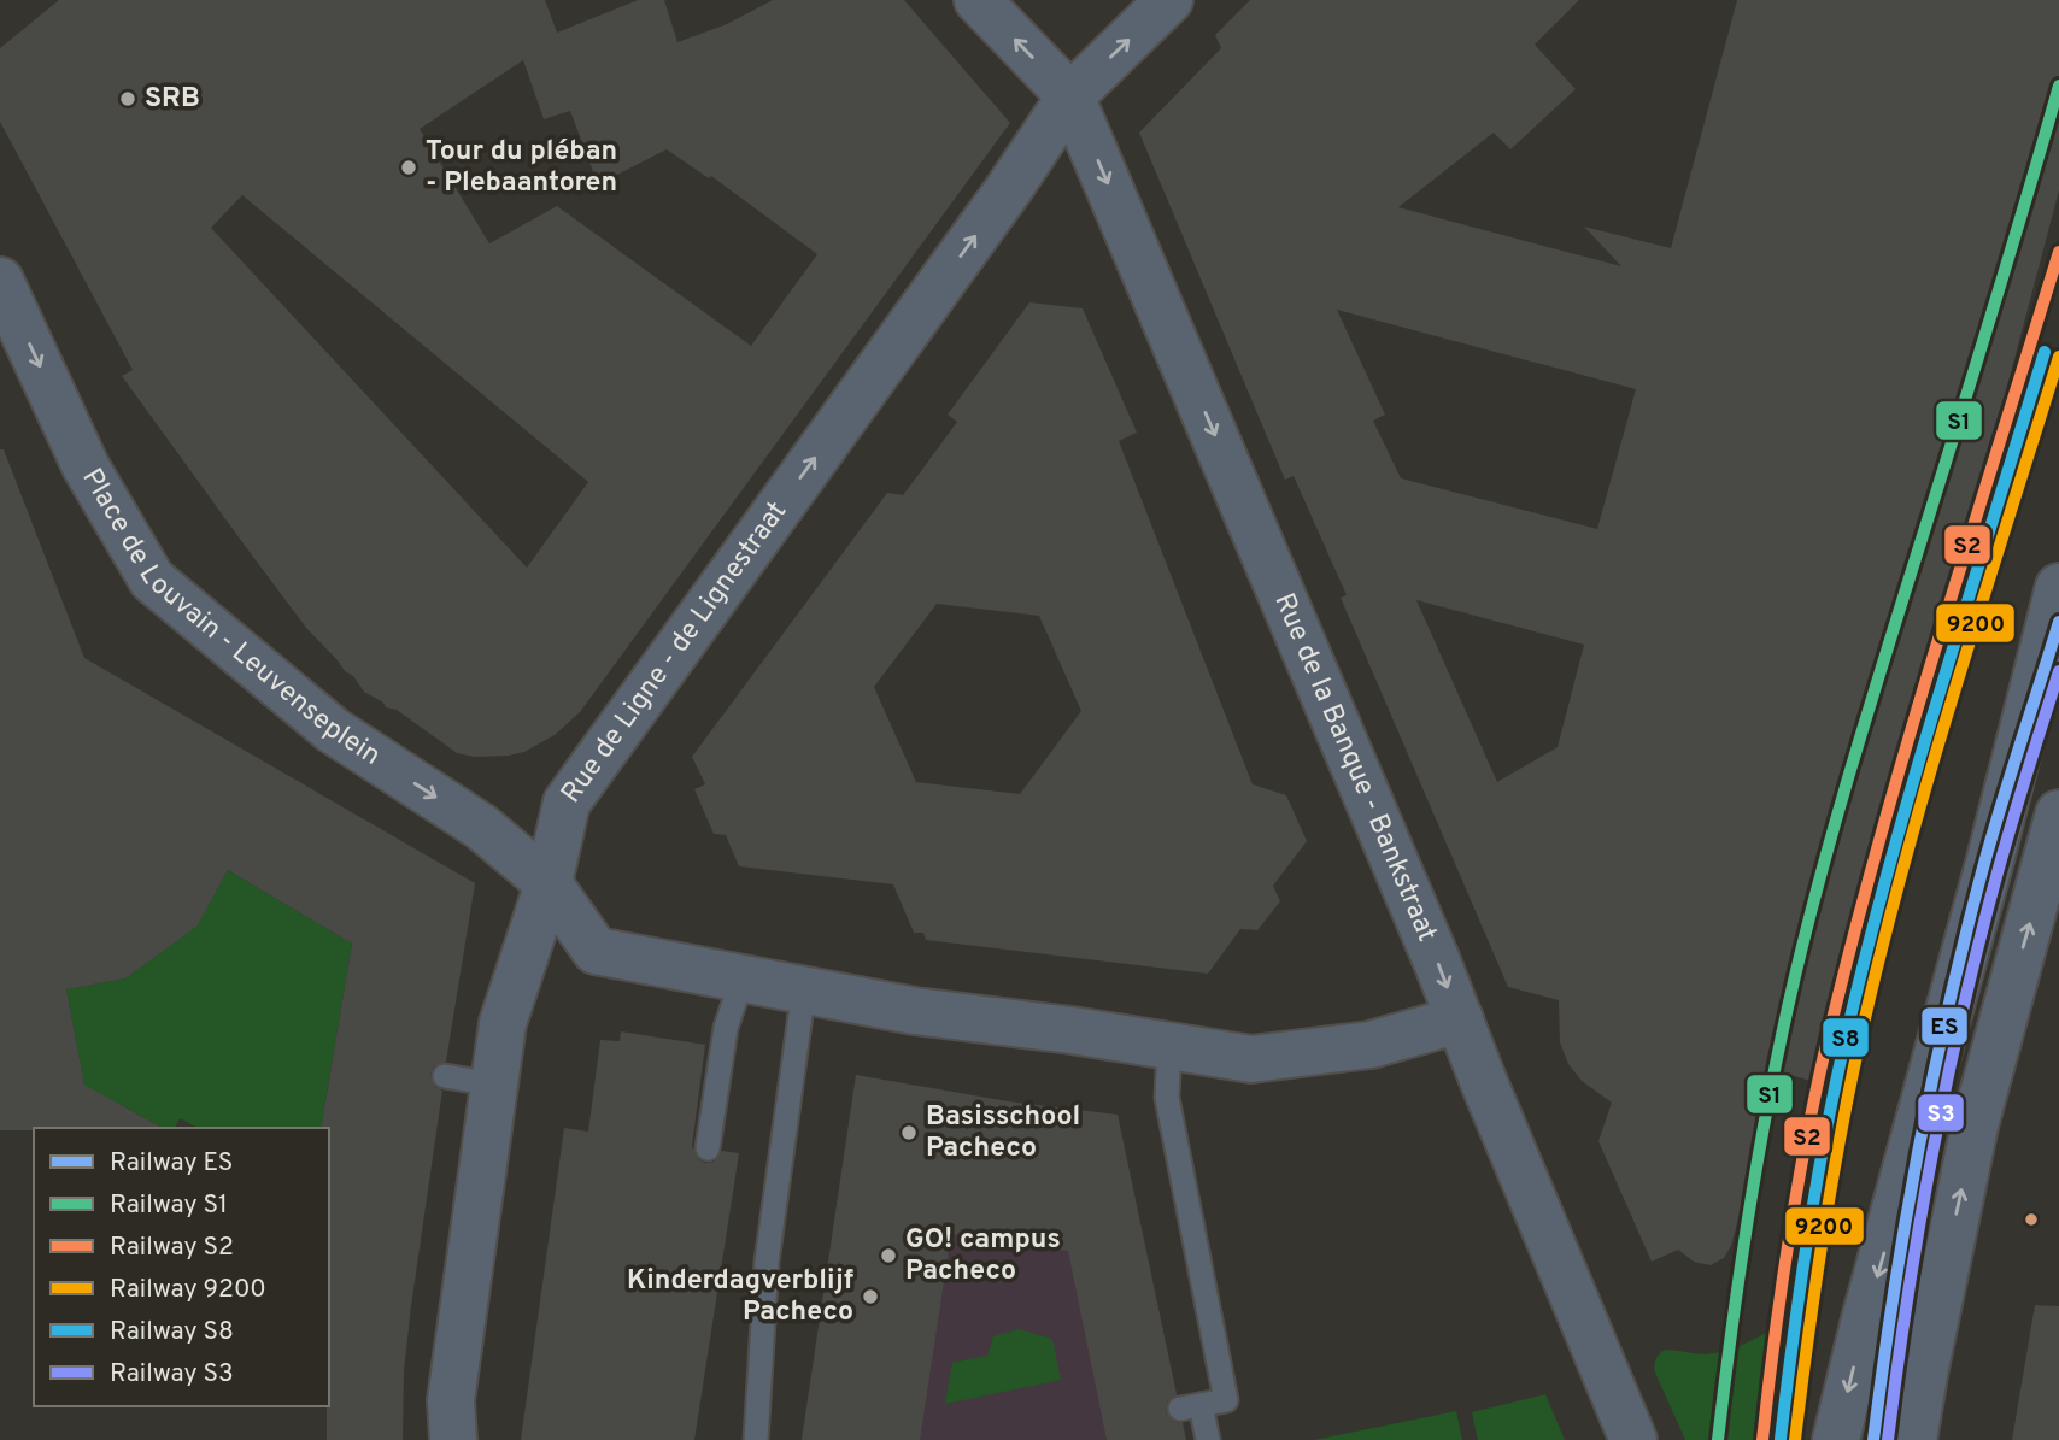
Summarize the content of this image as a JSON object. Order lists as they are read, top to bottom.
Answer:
{
  "streets": {
    "street": ["Place de Louvain - Leuvenseplein", "Rue de Ligne - de Lignestraat", "Rue de la Banque - Bankstraat"]
  },
  "crossings": [
    ["Place de Louvain - Leuvenseplein", "Rue de Ligne - de Lignestraat"],
    ["Place de Louvain - Leuvenseplein", "Rue de la Banque - Bankstraat"],
    ["Rue de Ligne - de Lignestraat", "Rue de la Banque - Bankstraat"]
  ],
  "one_way": ["Place de Louvain - Leuvenseplein", "Rue de Ligne - de Lignestraat", "Rue de la Banque - Bankstraat"],
  "places": [
    "SRB",
    "Tour du pléban - Plebaantoren",
    "Basisschool Pacheco",
    "GO! campus Pacheco",
    "Kinderdagverblijf Pacheco"
  ],
  "lines": [
    "rail line S1",
    "rail line S2",
    "rail line S8",
    "rail line 9200",
    "rail line ES",
    "rail line S3"
  ],
  "legend": [
    "Railway ES",
    "Railway S1",
    "Railway S2",
    "Railway 9200",
    "Railway S8",
    "Railway S3"
  ]
}
